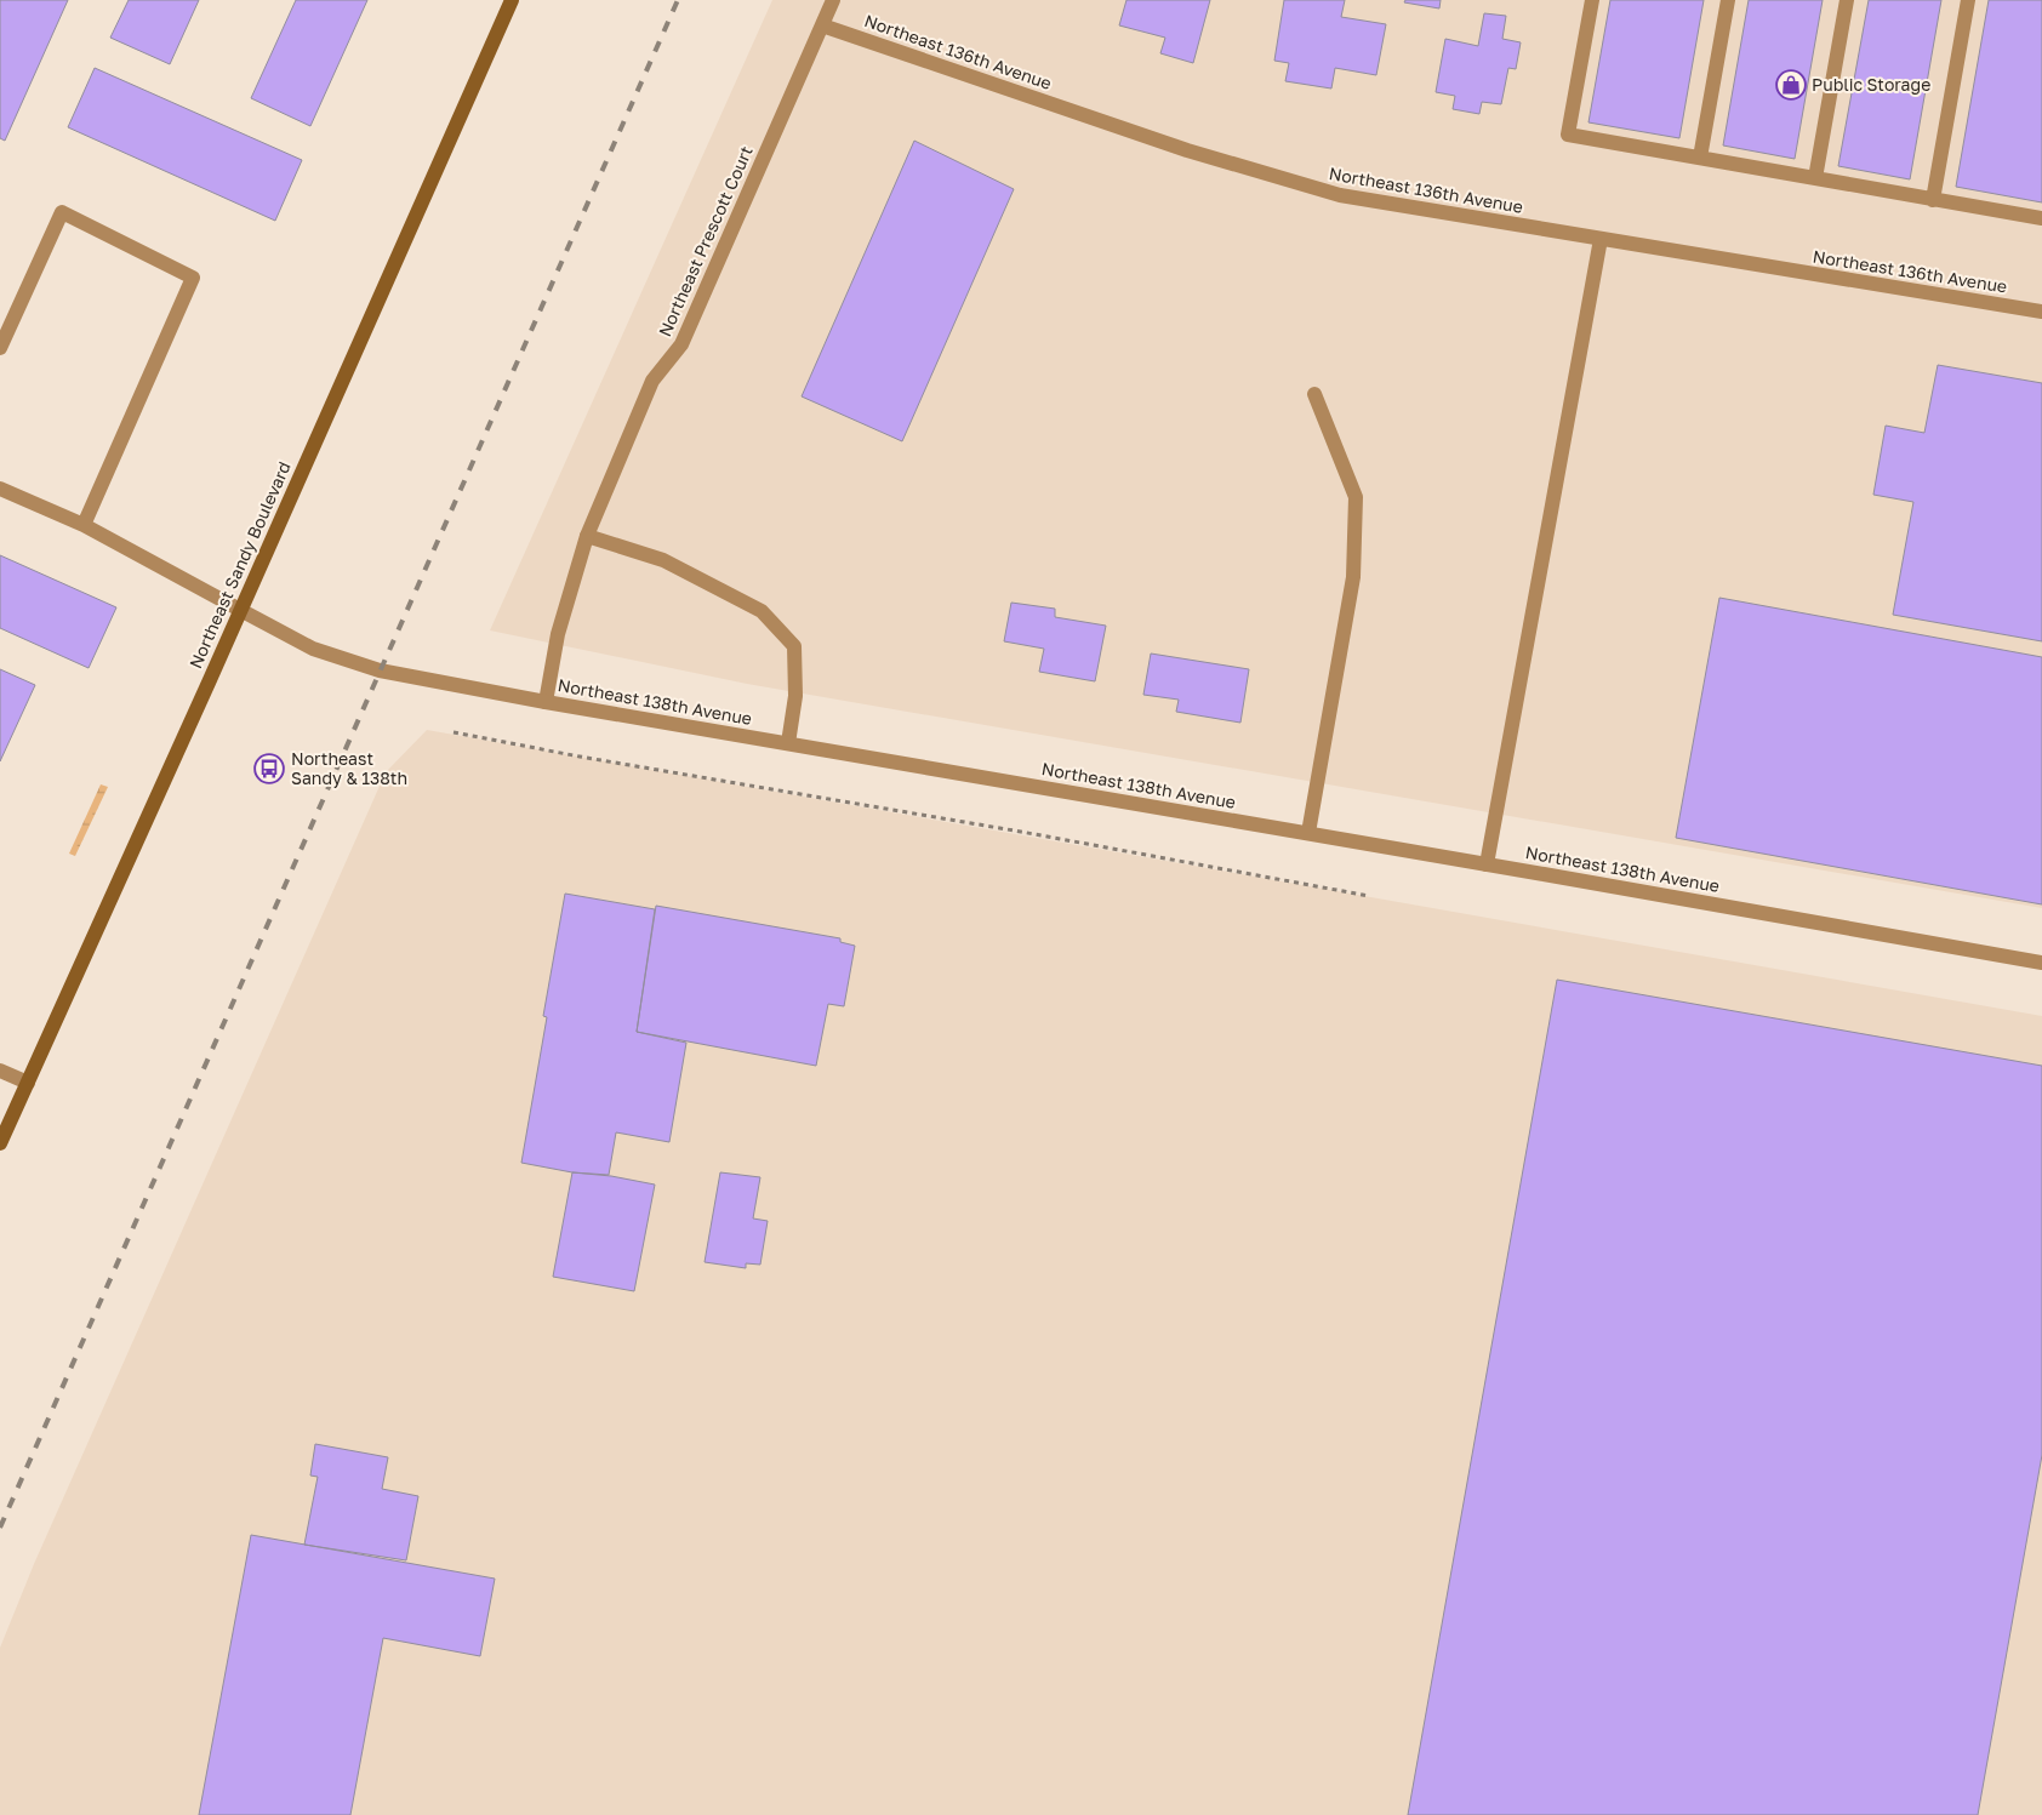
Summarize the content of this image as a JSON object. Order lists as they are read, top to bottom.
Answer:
{
  "streets": {
    "main road": ["Northeast Sandy Boulevard"],
    "street": ["Northeast 136th Avenue", "Northeast Prescott Court", "Northeast 138th Avenue"]
  },
  "crossings": [
    ["Northeast 136th Avenue", "Northeast Prescott Court"],
    ["Northeast Prescott Court", "Northeast 138th Avenue"],
    ["Northeast Sandy Boulevard", "Northeast 138th Avenue"]
  ],
  "places": {
    "shop": ["Public Storage"],
    "bus stop": ["Northeast Sandy & 138th"]
  }
}
